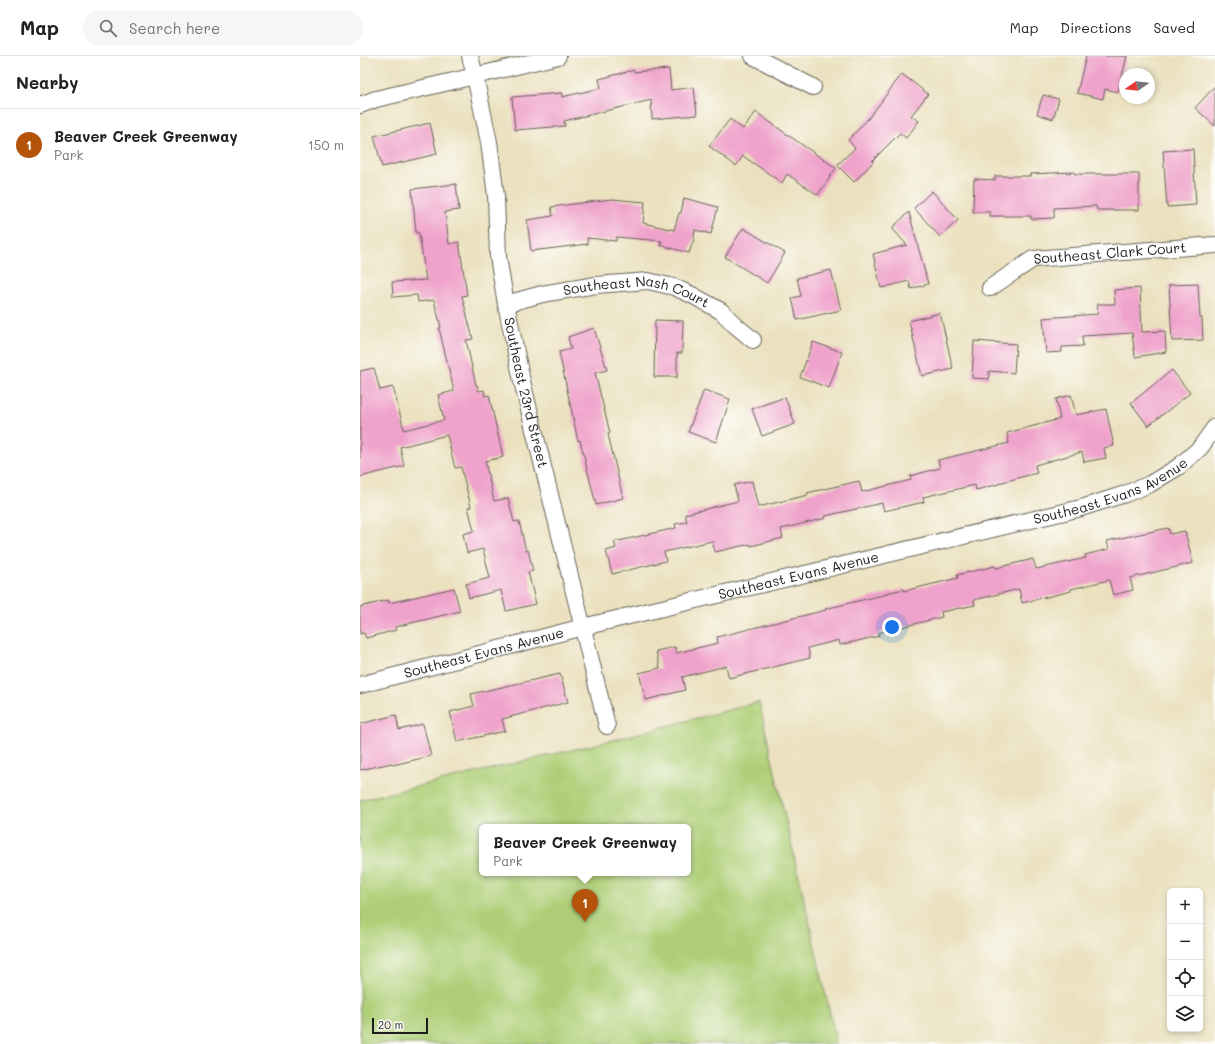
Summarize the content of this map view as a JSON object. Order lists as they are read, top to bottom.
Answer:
{
  "streets": {
    "street": [
      "Southeast Clark Court",
      "Southeast Nash Court",
      "Southeast 23rd Street",
      "Southeast Evans Avenue"
    ]
  },
  "crossings": [
    ["Southeast Nash Court", "Southeast 23rd Street"],
    ["Southeast 23rd Street", "Southeast Evans Avenue"]
  ],
  "scale_bar": "20 m",
  "north": "left",
  "page": {
    "header": "Map",
    "search": "Search here",
    "nav": ["Map", "Directions", "Saved"],
    "heading": "Nearby",
    "list": [
      {
        "mark": "1",
        "name": "Beaver Creek Greenway",
        "note": "Park",
        "value": "150 m"
      }
    ],
    "popup": ["Beaver Creek Greenway", "Park"],
    "map_buttons": ["+", "−"],
    "pins": "1",
    "scale": "20 m"
  }
}
